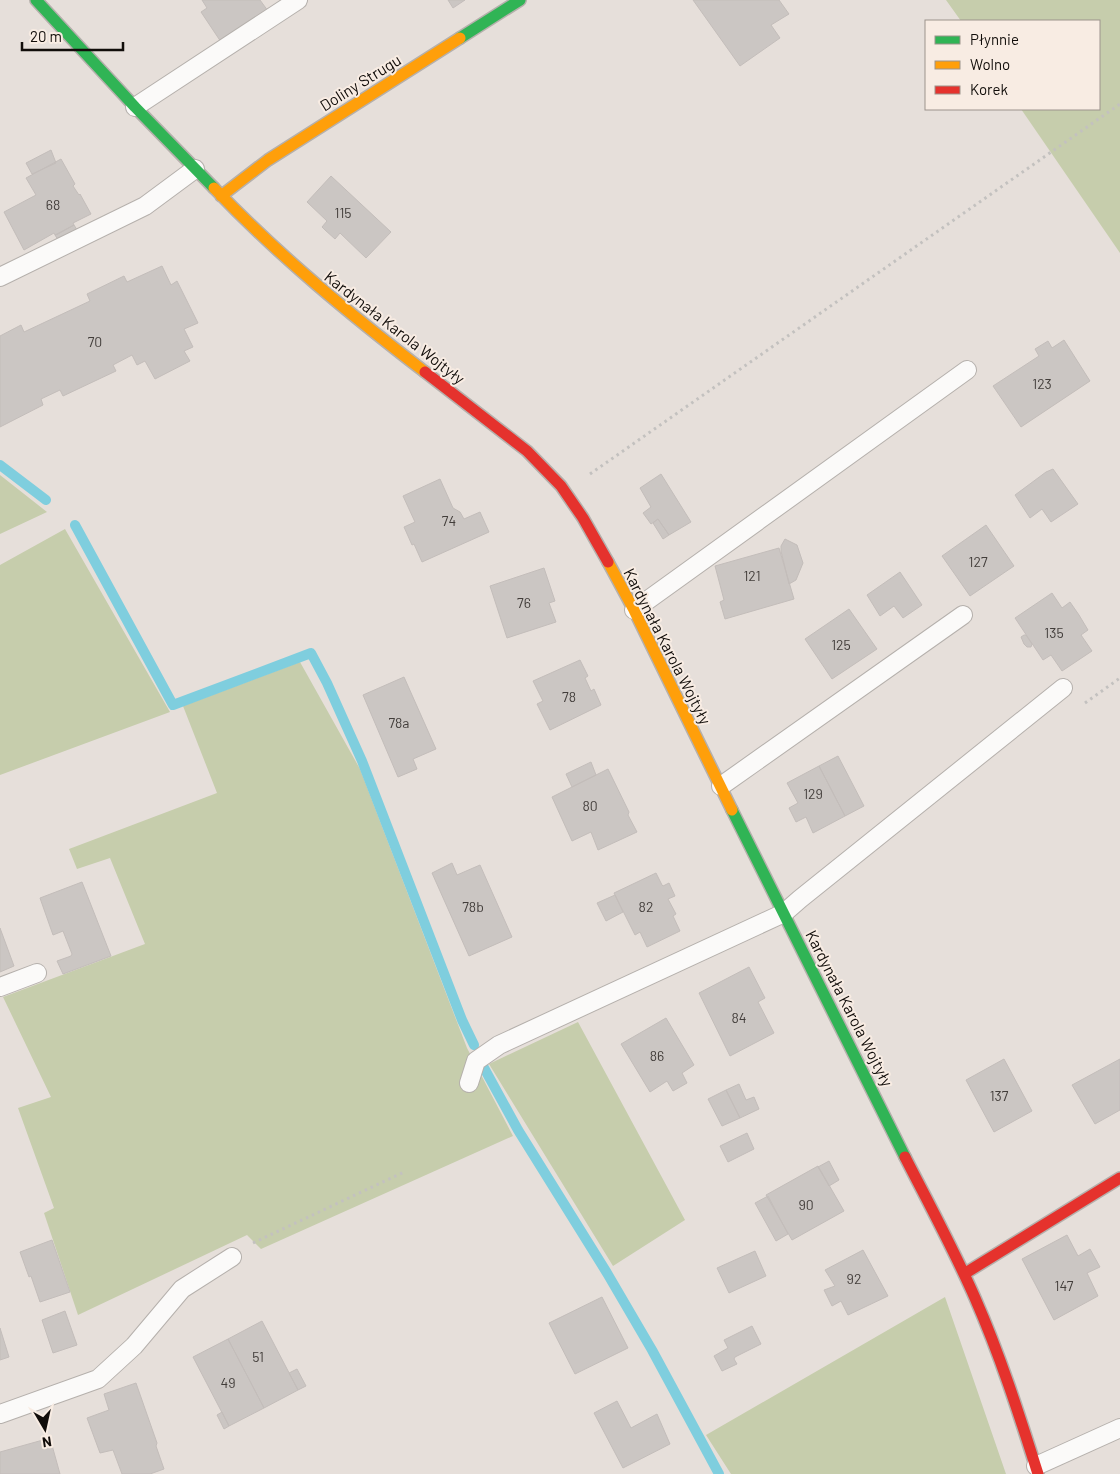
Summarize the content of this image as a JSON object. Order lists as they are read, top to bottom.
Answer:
{
  "streets": {
    "street": ["Doliny Strugu", "Kardynała Karola Wojtyły"]
  },
  "crossings": [
    ["Doliny Strugu", "Kardynała Karola Wojtyły"]
  ],
  "house_numbers": [
    "68",
    "115",
    "70",
    "123",
    "74",
    "127",
    "121",
    "76",
    "135",
    "125",
    "78",
    "78a",
    "129",
    "80",
    "78b",
    "82",
    "84",
    "86",
    "137",
    "90",
    "92",
    "147",
    "51",
    "49"
  ],
  "legend": ["Płynnie", "Wolno", "Korek"],
  "scale_bar": "20 m",
  "north": "bottom"
}
